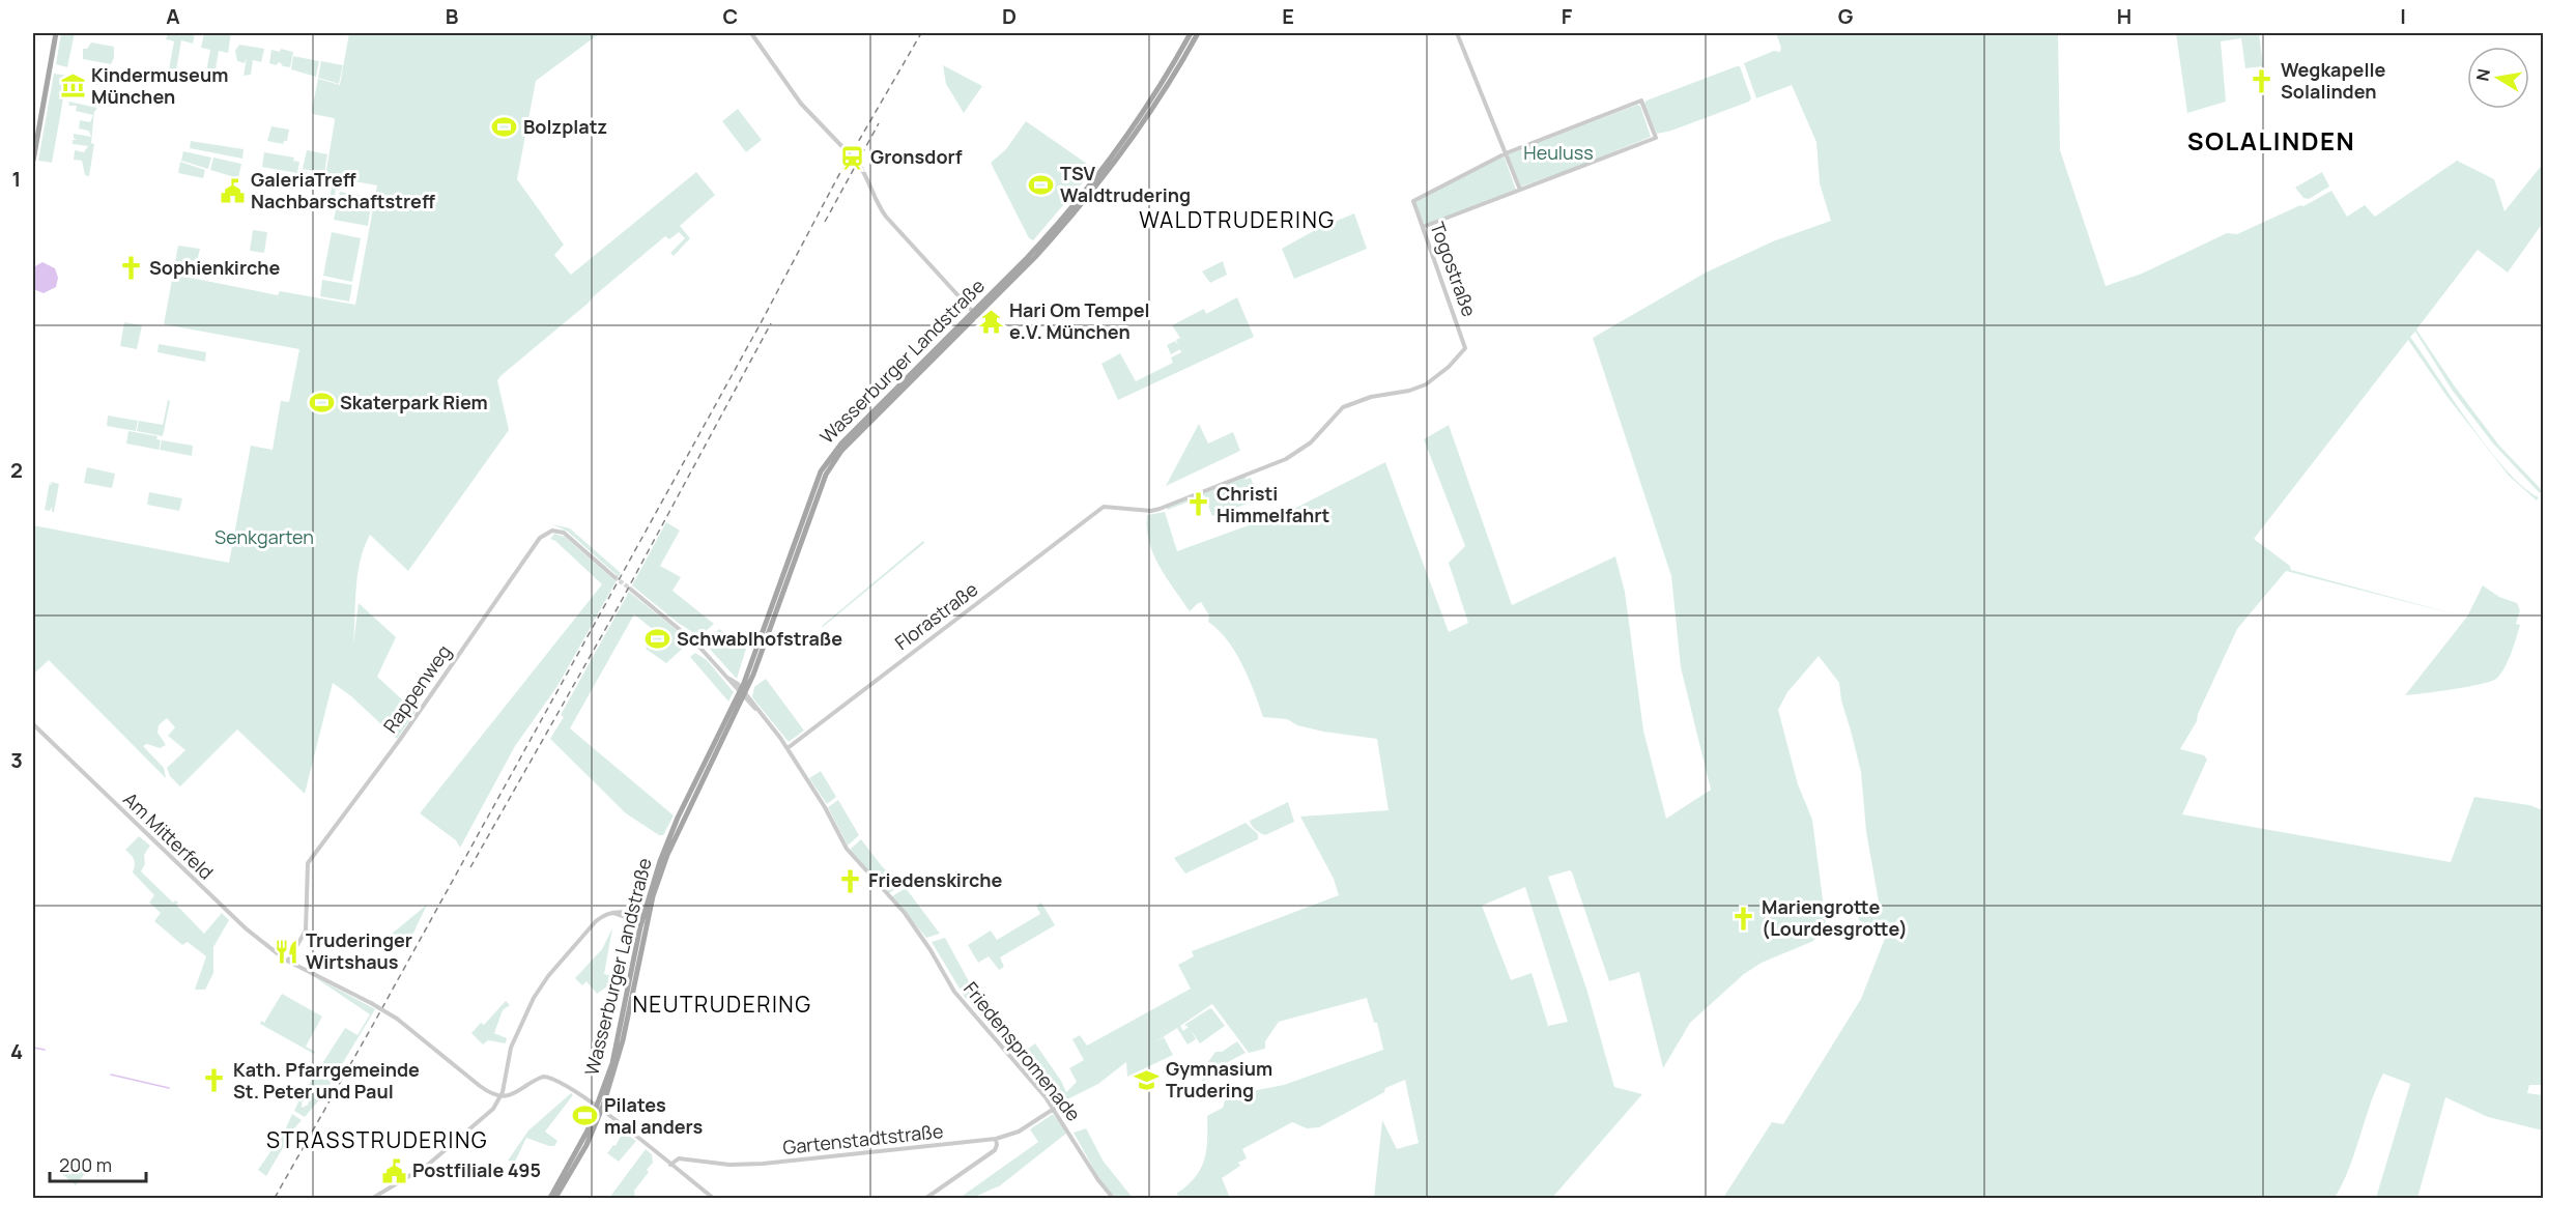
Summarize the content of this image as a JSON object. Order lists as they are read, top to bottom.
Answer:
{
  "streets": {
    "main road": ["Wasserburger Landstraße"],
    "street": [
      "Togostraße",
      "Florastraße",
      "Rappenweg",
      "Am Mitterfeld",
      "Friedenspromenade",
      "Gartenstadtstraße"
    ]
  },
  "crossings": [
    ["Togostraße", "Florastraße"],
    ["Wasserburger Landstraße", "Friedenspromenade"],
    ["Florastraße", "Friedenspromenade"],
    ["Rappenweg", "Am Mitterfeld"],
    ["Friedenspromenade", "Gartenstadtstraße"]
  ],
  "districts": [
    "SOLALINDEN",
    "WALDTRUDERING",
    "NEUTRUDERING",
    "STRASSTRUDERING"
  ],
  "parks": ["Heuluss", "Senkgarten"],
  "places": {
    "church": [
      "Wegkapelle Solalinden",
      "Sophienkirche",
      "Christi Himmelfahrt",
      "Friedenskirche",
      "Mariengrotte (Lourdesgrotte)",
      "Kath. Pfarrgemeinde St. Peter und Paul"
    ],
    "museum": ["Kindermuseum München"],
    "sports": [
      "Bolzplatz",
      "TSV Waldtrudering",
      "Skaterpark Riem",
      "Schwablhofstraße",
      "Pilates mal anders"
    ],
    "station": ["Gronsdorf"],
    "public building": ["GaleriaTreff Nachbarschaftstreff", "Postfiliale 495"],
    "temple": ["Hari Om Tempel e.V. München"],
    "restaurant": ["Truderinger Wirtshaus"],
    "school or university": ["Gymnasium Trudering"]
  },
  "scale_bar": "200 m",
  "north": "left",
  "grid": {
    "columns": [
      "A",
      "B",
      "C",
      "D",
      "E",
      "F",
      "G",
      "H",
      "I"
    ],
    "rows": [
      "1",
      "2",
      "3",
      "4"
    ]
  }
}
